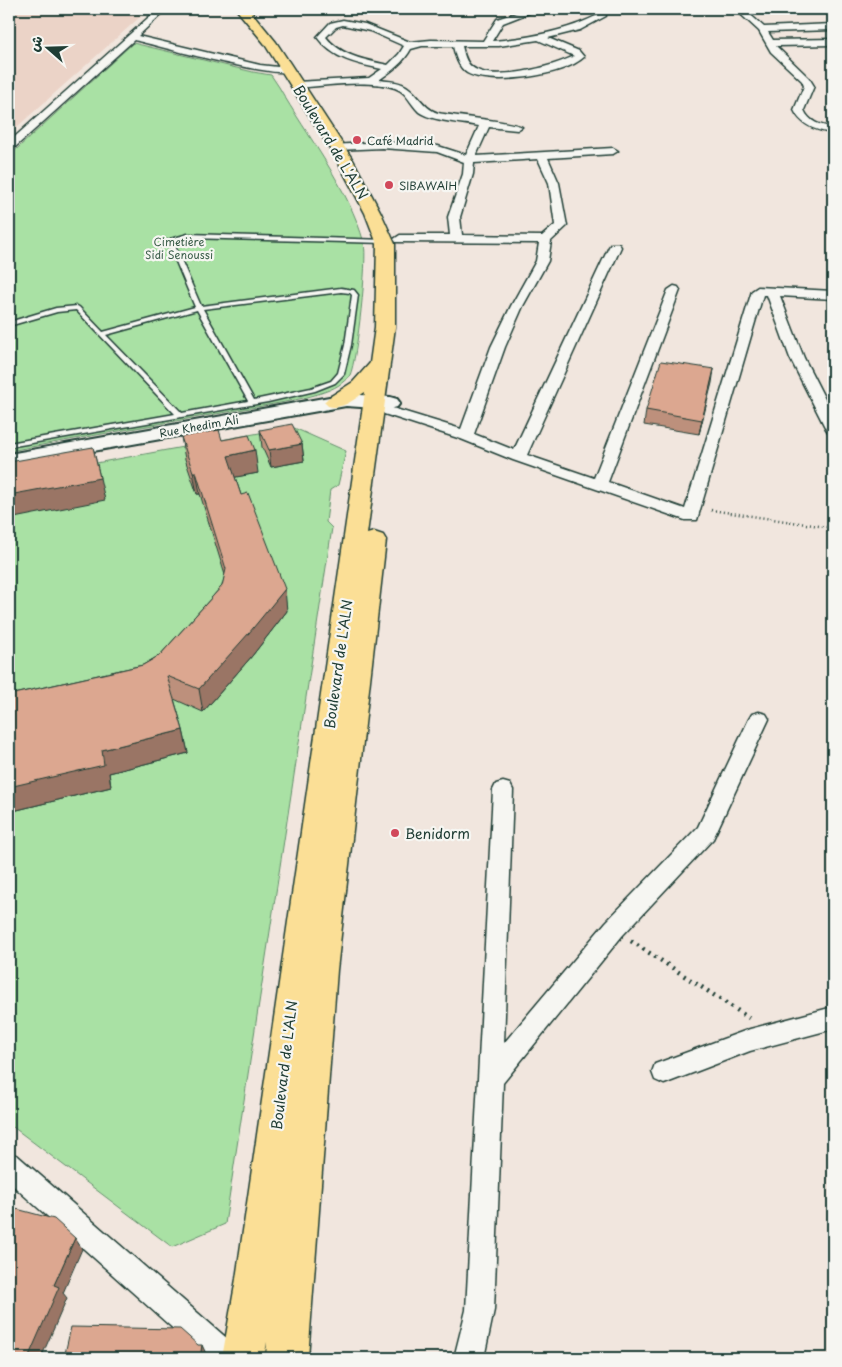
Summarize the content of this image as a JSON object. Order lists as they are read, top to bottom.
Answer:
{
  "streets": {
    "main road": ["Boulevard de L'ALN", "Rue Khedim Ali"]
  },
  "crossings": [
    ["Boulevard de L'ALN", "Rue Khedim Ali"]
  ],
  "parks": ["Cimetière Sidi Senoussi"],
  "places": ["Café Madrid", "SIBAWAIH", "Benidorm"],
  "north": "left"
}
